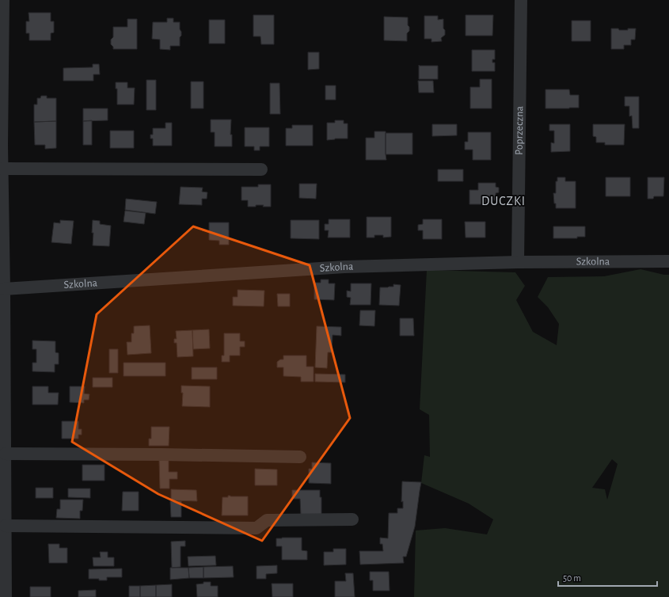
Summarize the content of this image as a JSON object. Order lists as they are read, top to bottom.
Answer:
{
  "streets": {
    "street": ["Poprzeczna", "Szkolna"]
  },
  "crossings": [
    ["Poprzeczna", "Szkolna"]
  ],
  "districts": ["DUCZKI"],
  "scale_bar": "50 m"
}
